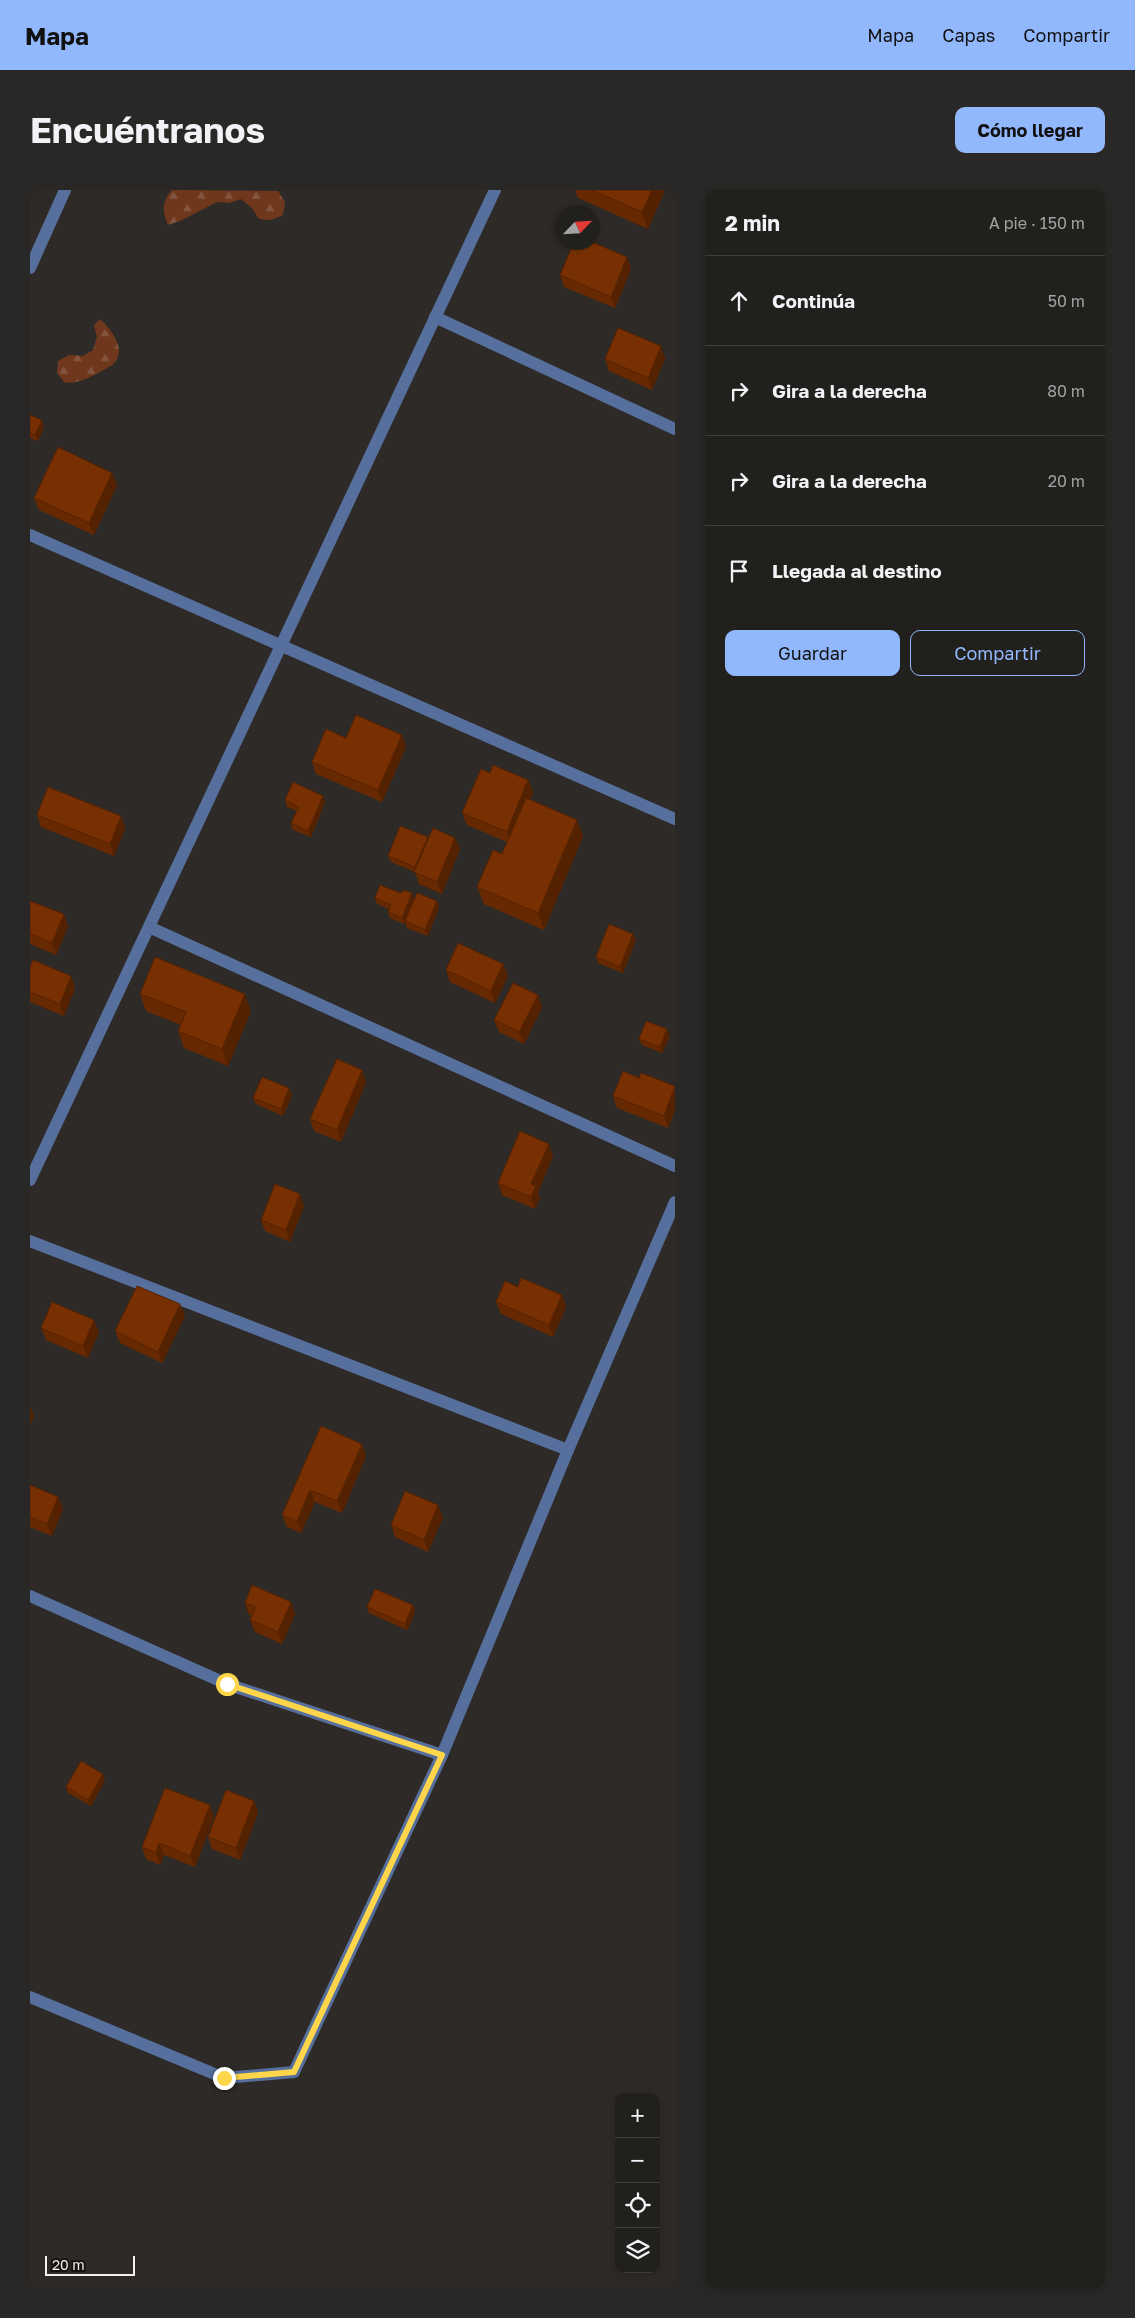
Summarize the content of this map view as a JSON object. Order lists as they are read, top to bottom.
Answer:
{
  "scale_bar": "20 m",
  "north": "top right",
  "page": {
    "header": "Mapa",
    "nav": ["Mapa", "Capas", "Compartir"],
    "buttons": [
      "Cómo llegar",
      ["Guardar", "Compartir"]
    ],
    "title": "Encuéntranos",
    "heading": ["2 min", "A pie · 150 m"],
    "list": [
      ["Continúa", "50 m"],
      ["Gira a la derecha", "80 m"],
      ["Gira a la derecha", "20 m"],
      "Llegada al destino"
    ],
    "map_buttons": ["+", "−"],
    "scale": "20 m"
  }
}
